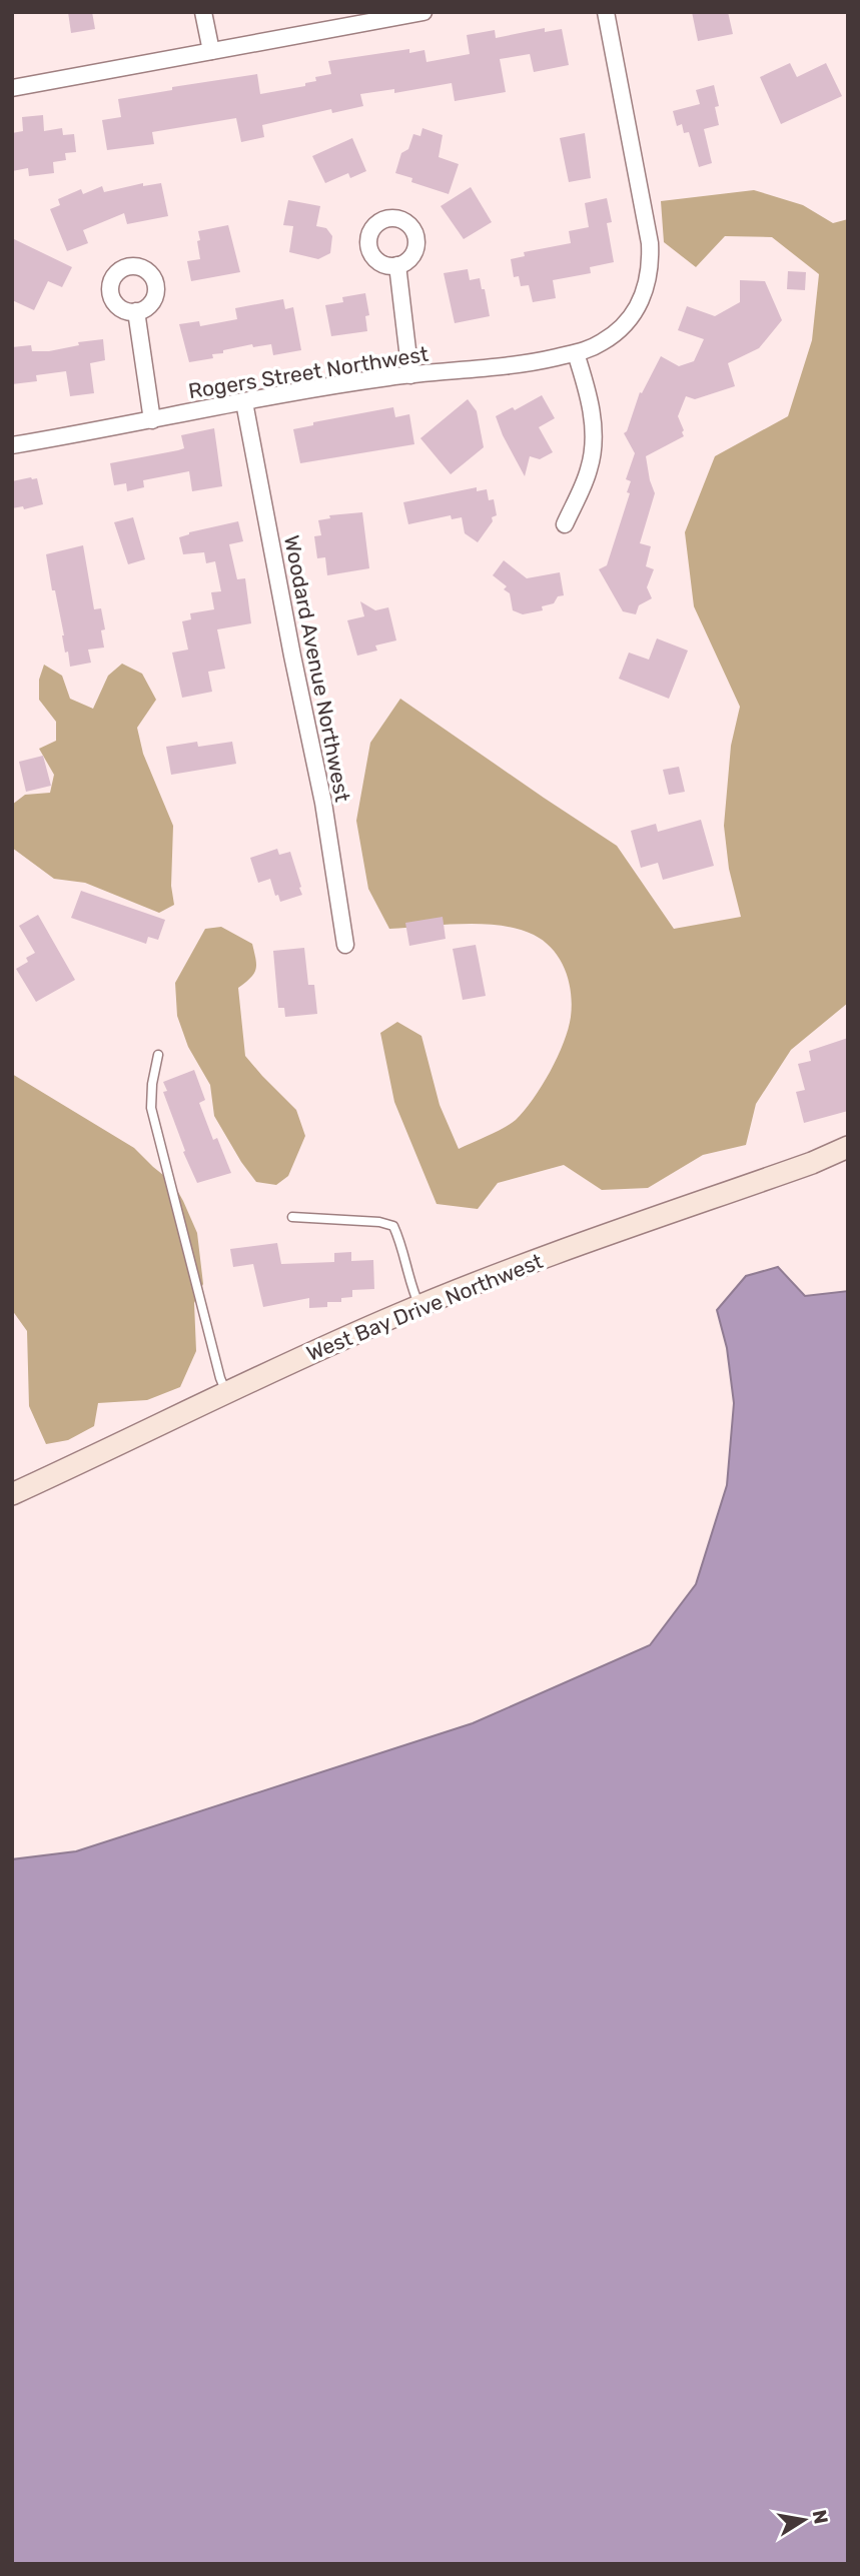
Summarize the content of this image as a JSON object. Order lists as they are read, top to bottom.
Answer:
{
  "streets": {
    "street": ["Rogers Street Northwest", "Woodard Avenue Northwest", "West Bay Drive Northwest"]
  },
  "crossings": [
    ["Rogers Street Northwest", "Woodard Avenue Northwest"]
  ],
  "north": "right"
}
